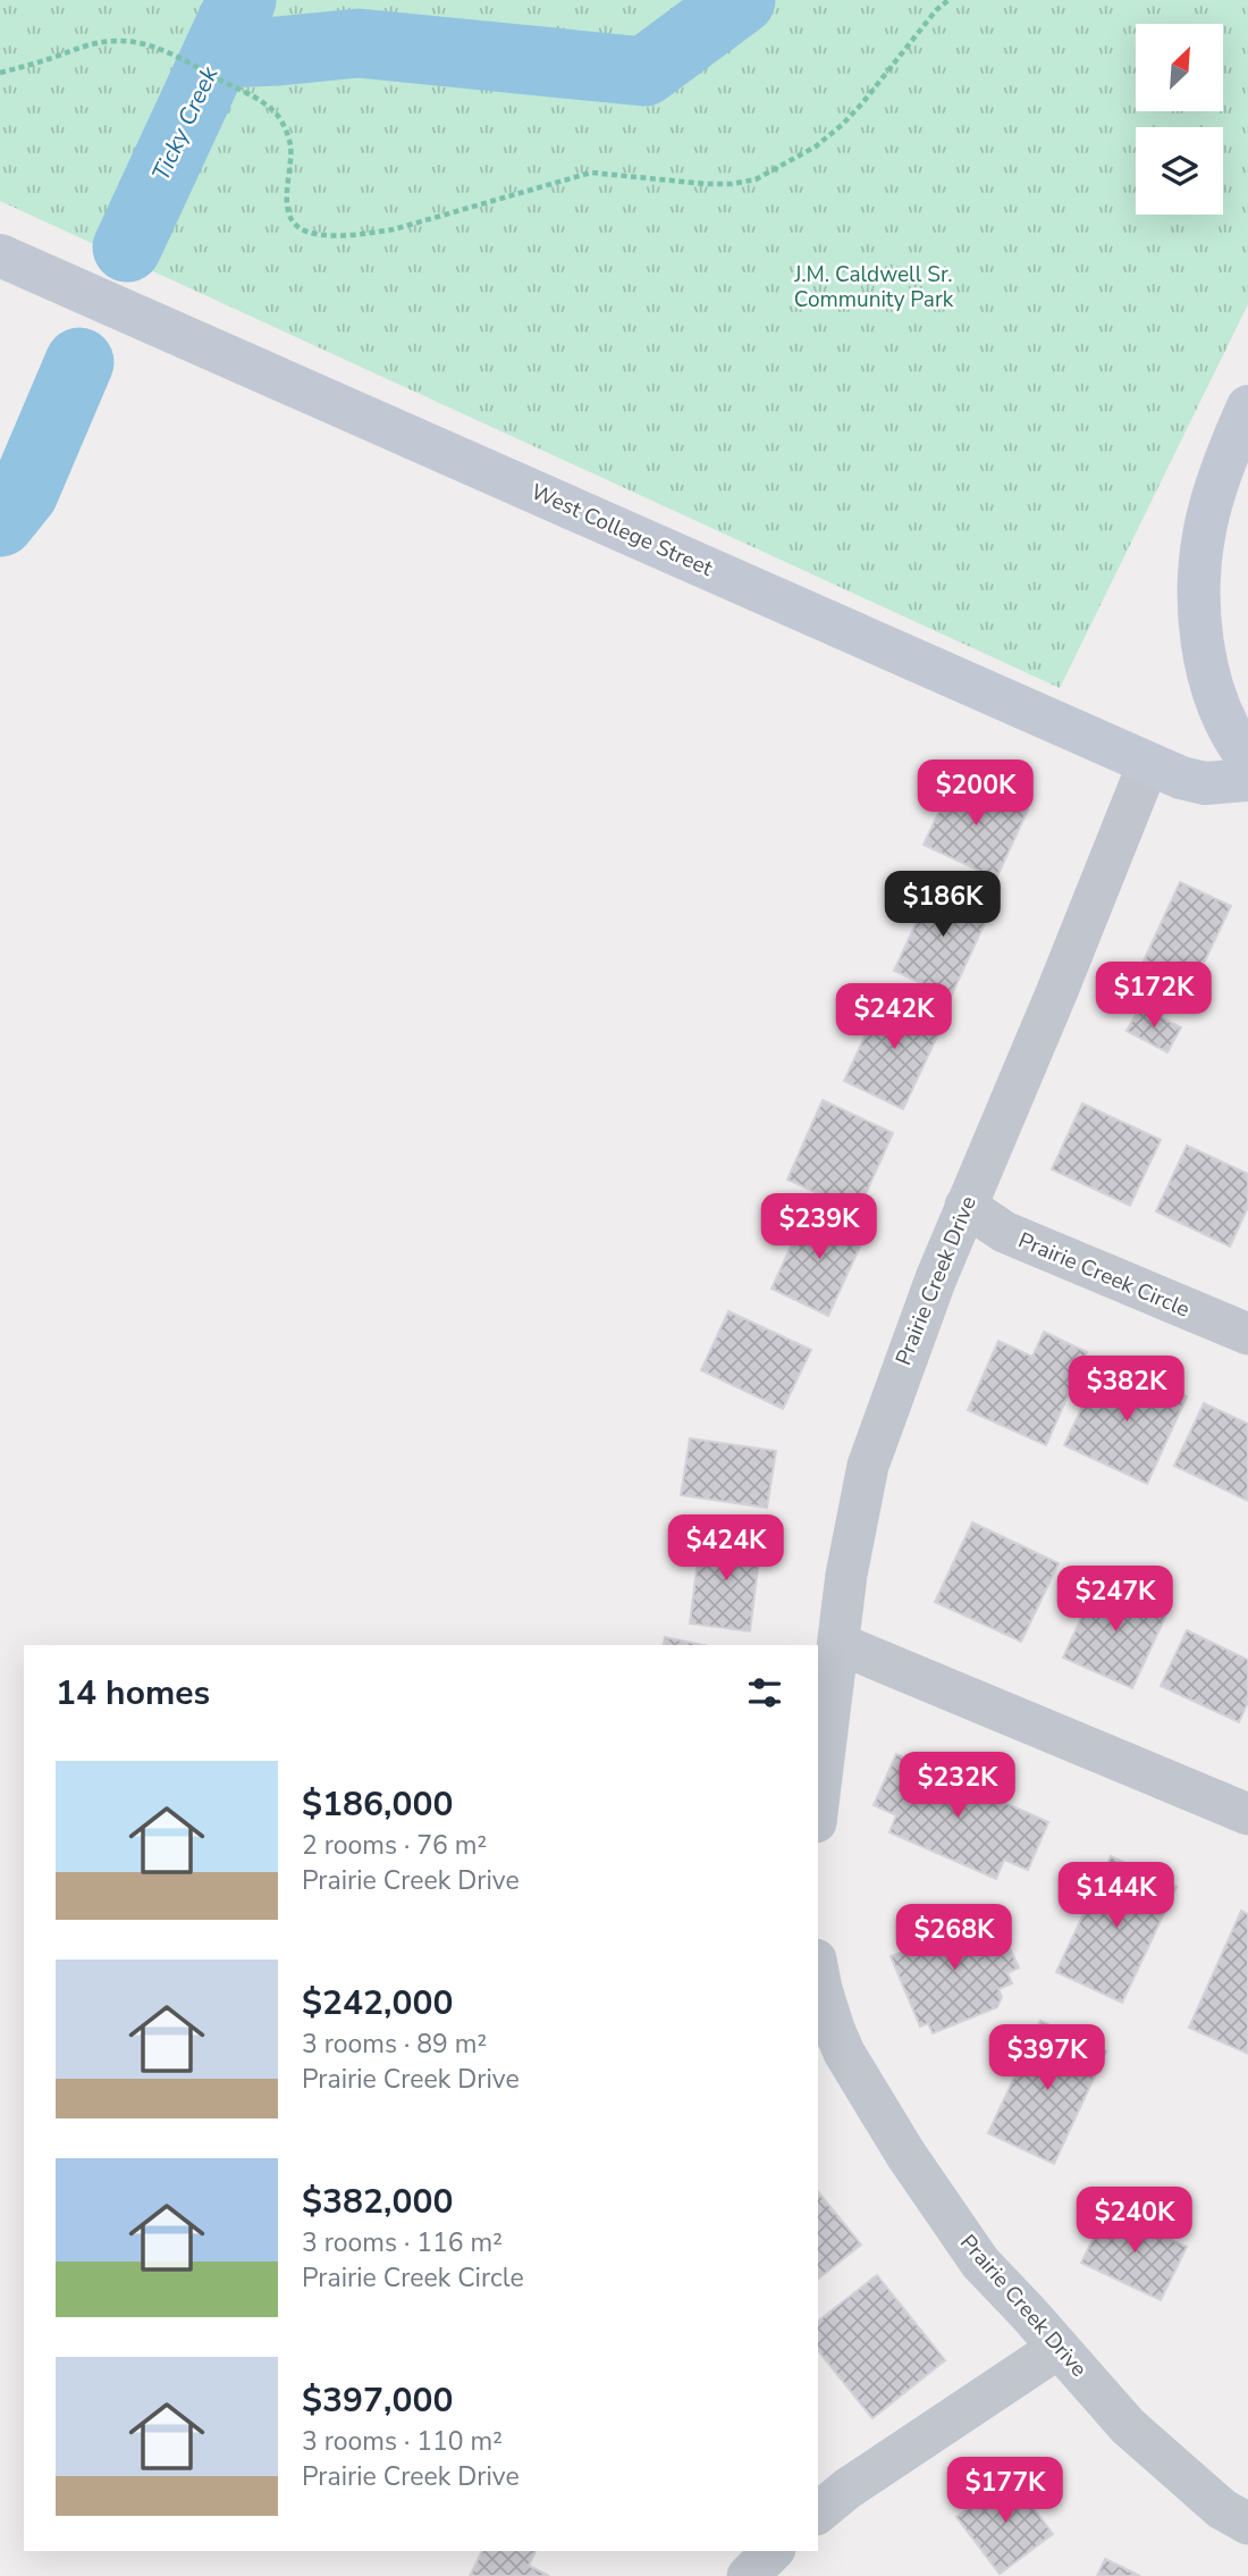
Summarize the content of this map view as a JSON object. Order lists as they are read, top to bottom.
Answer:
{
  "streets": {
    "street": ["West College Street", "Prairie Creek Circle", "Prairie Creek Drive"]
  },
  "crossings": [
    ["West College Street", "Prairie Creek Drive"],
    ["Prairie Creek Circle", "Prairie Creek Drive"]
  ],
  "water": ["Ticky Creek"],
  "parks": ["J.M. Caldwell Sr. Community Park"],
  "north": "top right",
  "page": {
    "price": [
      "$200K",
      "$186K",
      "$172K",
      "$242K",
      "$239K",
      "$382K",
      "$424K",
      "$247K",
      "$232K",
      "$144K",
      "$268K",
      "$397K",
      "$240K",
      "$177K"
    ],
    "heading": "14 homes",
    "list": [
      {
        "name": "$186,000",
        "note": "2 rooms · 76 m² · Prairie Creek Drive"
      },
      {
        "name": "$242,000",
        "note": "3 rooms · 89 m² · Prairie Creek Drive"
      },
      {
        "name": "$382,000",
        "note": "3 rooms · 116 m² · Prairie Creek Circle"
      },
      {
        "name": "$397,000",
        "note": "3 rooms · 110 m² · Prairie Creek Drive"
      }
    ]
  }
}
